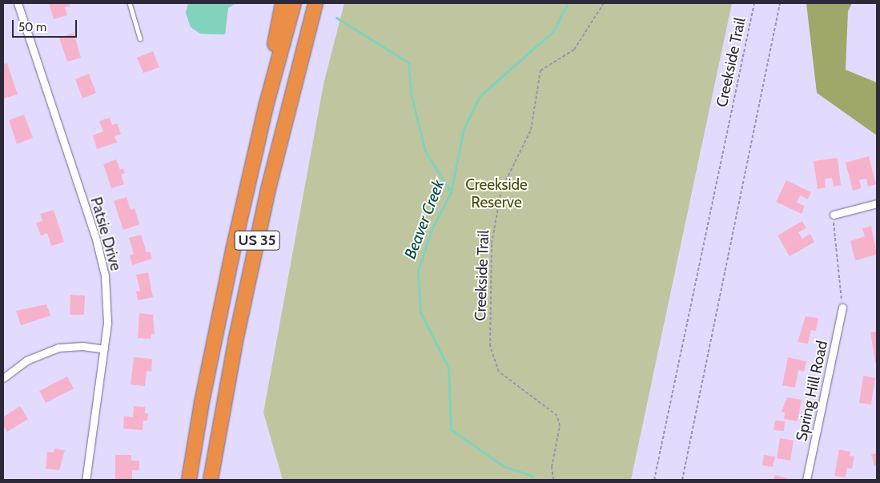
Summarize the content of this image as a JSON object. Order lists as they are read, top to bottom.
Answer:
{
  "streets": {
    "highway": ["US 35"],
    "street": ["Patsie Drive", "Spring Hill Road"],
    "path": ["Creekside Trail"]
  },
  "water": ["Beaver Creek"],
  "parks": ["Creekside Reserve"],
  "scale_bar": "50 m"
}
